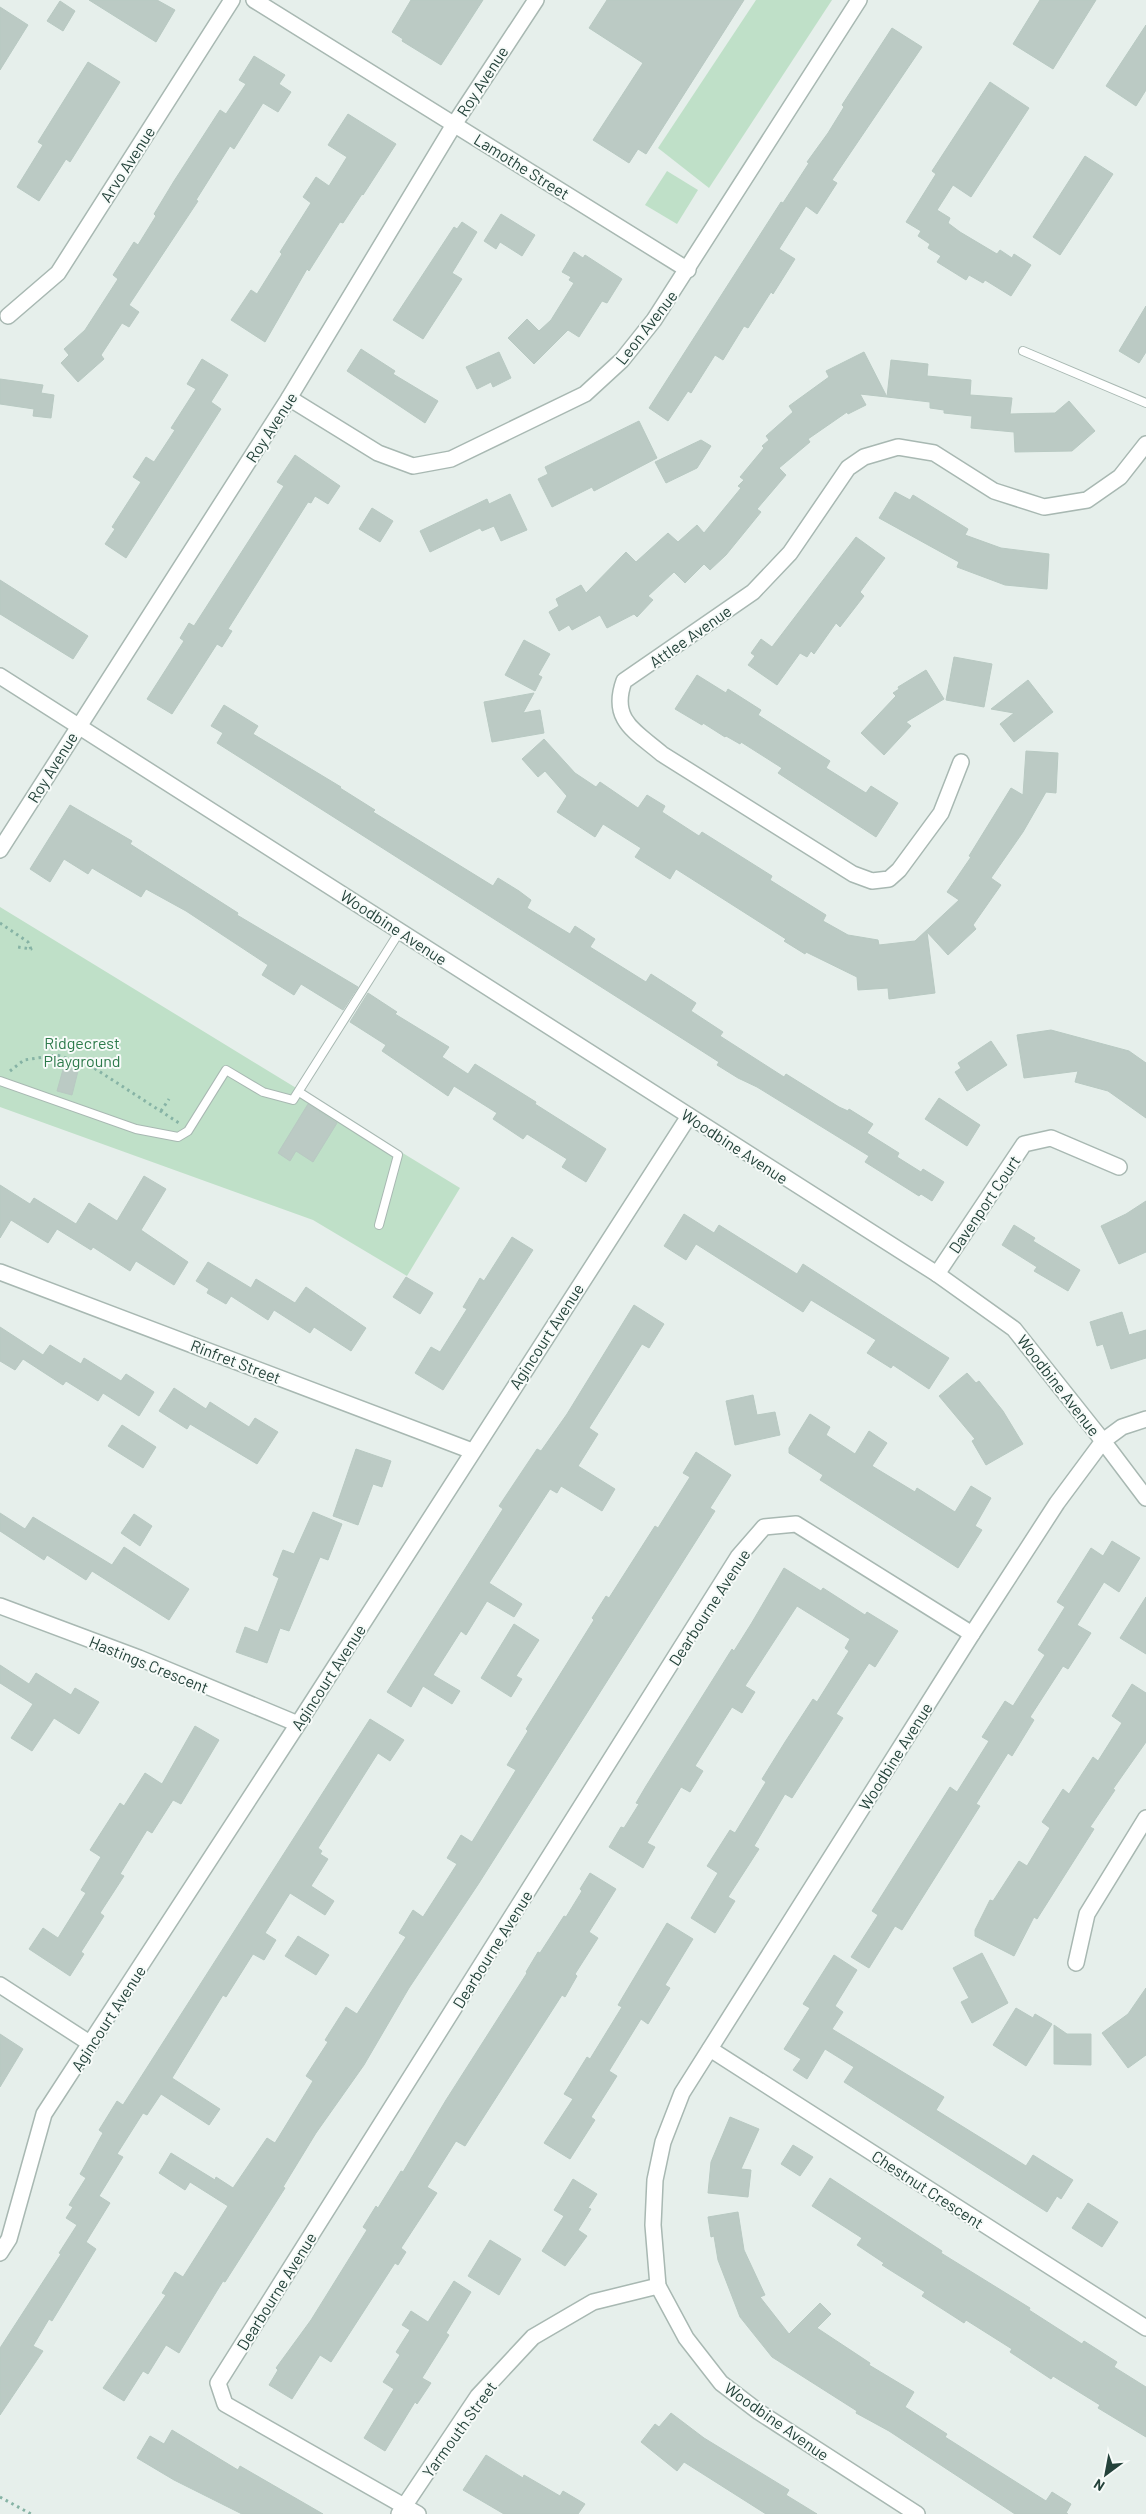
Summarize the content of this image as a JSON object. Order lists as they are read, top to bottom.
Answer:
{
  "streets": {
    "street": [
      "Roy Avenue",
      "Arvo Avenue",
      "Lamothe Street",
      "Leon Avenue",
      "Attlee Avenue",
      "Woodbine Avenue",
      "Davenport Court",
      "Agincourt Avenue",
      "Rinfret Street",
      "Dearbourne Avenue",
      "Hastings Crescent",
      "Chestnut Crescent",
      "Yarmouth Street"
    ]
  },
  "crossings": [
    ["Roy Avenue", "Lamothe Street"],
    ["Roy Avenue", "Leon Avenue"],
    ["Roy Avenue", "Woodbine Avenue"],
    ["Lamothe Street", "Leon Avenue"],
    ["Woodbine Avenue", "Davenport Court"],
    ["Woodbine Avenue", "Agincourt Avenue"],
    ["Woodbine Avenue", "Dearbourne Avenue"],
    ["Woodbine Avenue", "Chestnut Crescent"],
    ["Woodbine Avenue", "Yarmouth Street"],
    ["Agincourt Avenue", "Rinfret Street"],
    ["Agincourt Avenue", "Hastings Crescent"],
    ["Dearbourne Avenue", "Yarmouth Street"]
  ],
  "parks": ["Ridgecrest Playground"],
  "north": "bottom left"
}
